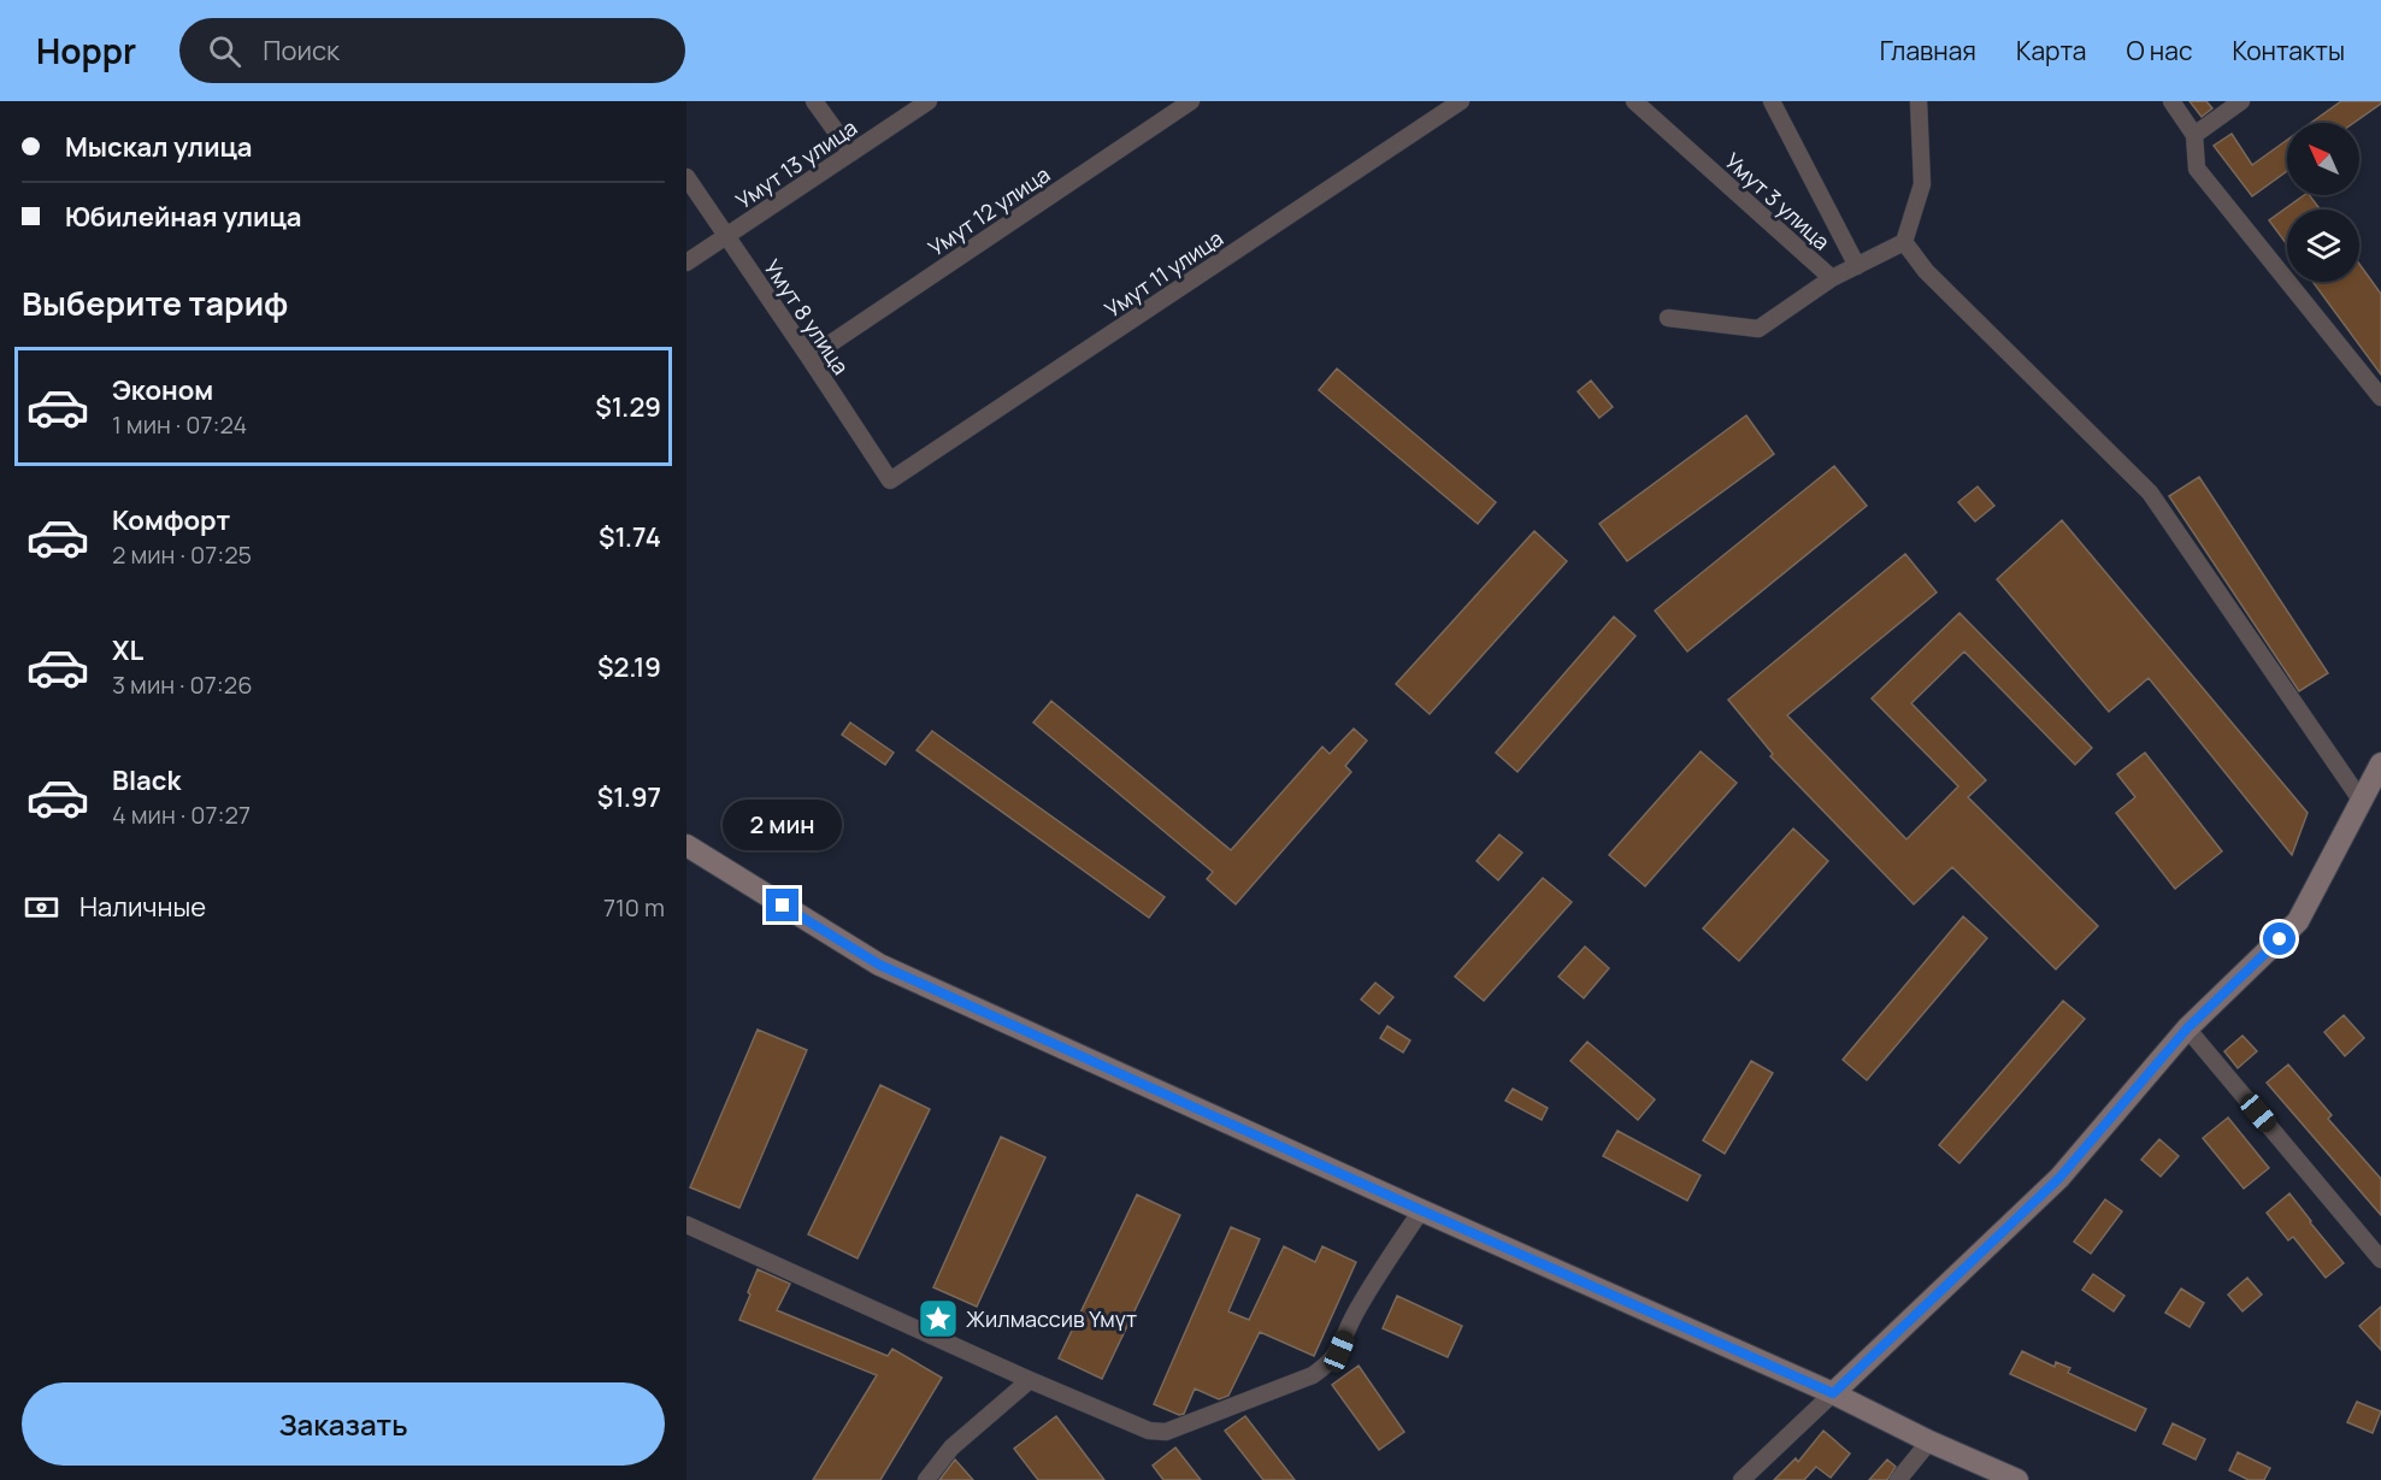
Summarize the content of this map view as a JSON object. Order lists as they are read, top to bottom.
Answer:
{
  "streets": {
    "street": [
      "Умут 13 улица",
      "Умут 3 улица",
      "Умут 12 улица",
      "Умут 11 улица",
      "Умут 8 улица"
    ]
  },
  "crossings": [
    ["Умут 13 улица", "Умут 8 улица"],
    ["Умут 12 улица", "Умут 8 улица"],
    ["Умут 11 улица", "Умут 8 улица"]
  ],
  "places": {
    "place": ["Жилмассив Үмүт"]
  },
  "north": "top left",
  "page": {
    "header": "Hoppr",
    "search": "Поиск",
    "nav": [
      "Главная",
      "Карта",
      "О нас",
      "Контакты"
    ],
    "banner": ["Мыскал улица", "Юбилейная улица"],
    "heading": "Выберите тариф",
    "list": [
      {
        "name": "Эконом",
        "note": "1 мин · 07:24",
        "value": "$1.29"
      },
      {
        "name": "Комфорт",
        "note": "2 мин · 07:25",
        "value": "$1.74"
      },
      {
        "name": "XL",
        "note": "3 мин · 07:26",
        "value": "$2.19"
      },
      {
        "name": "Black",
        "note": "4 мин · 07:27",
        "value": "$1.97"
      }
    ],
    "bubble": "2 мин",
    "pay": ["Наличные", "710 m"],
    "buttons": "Заказать"
  }
}
